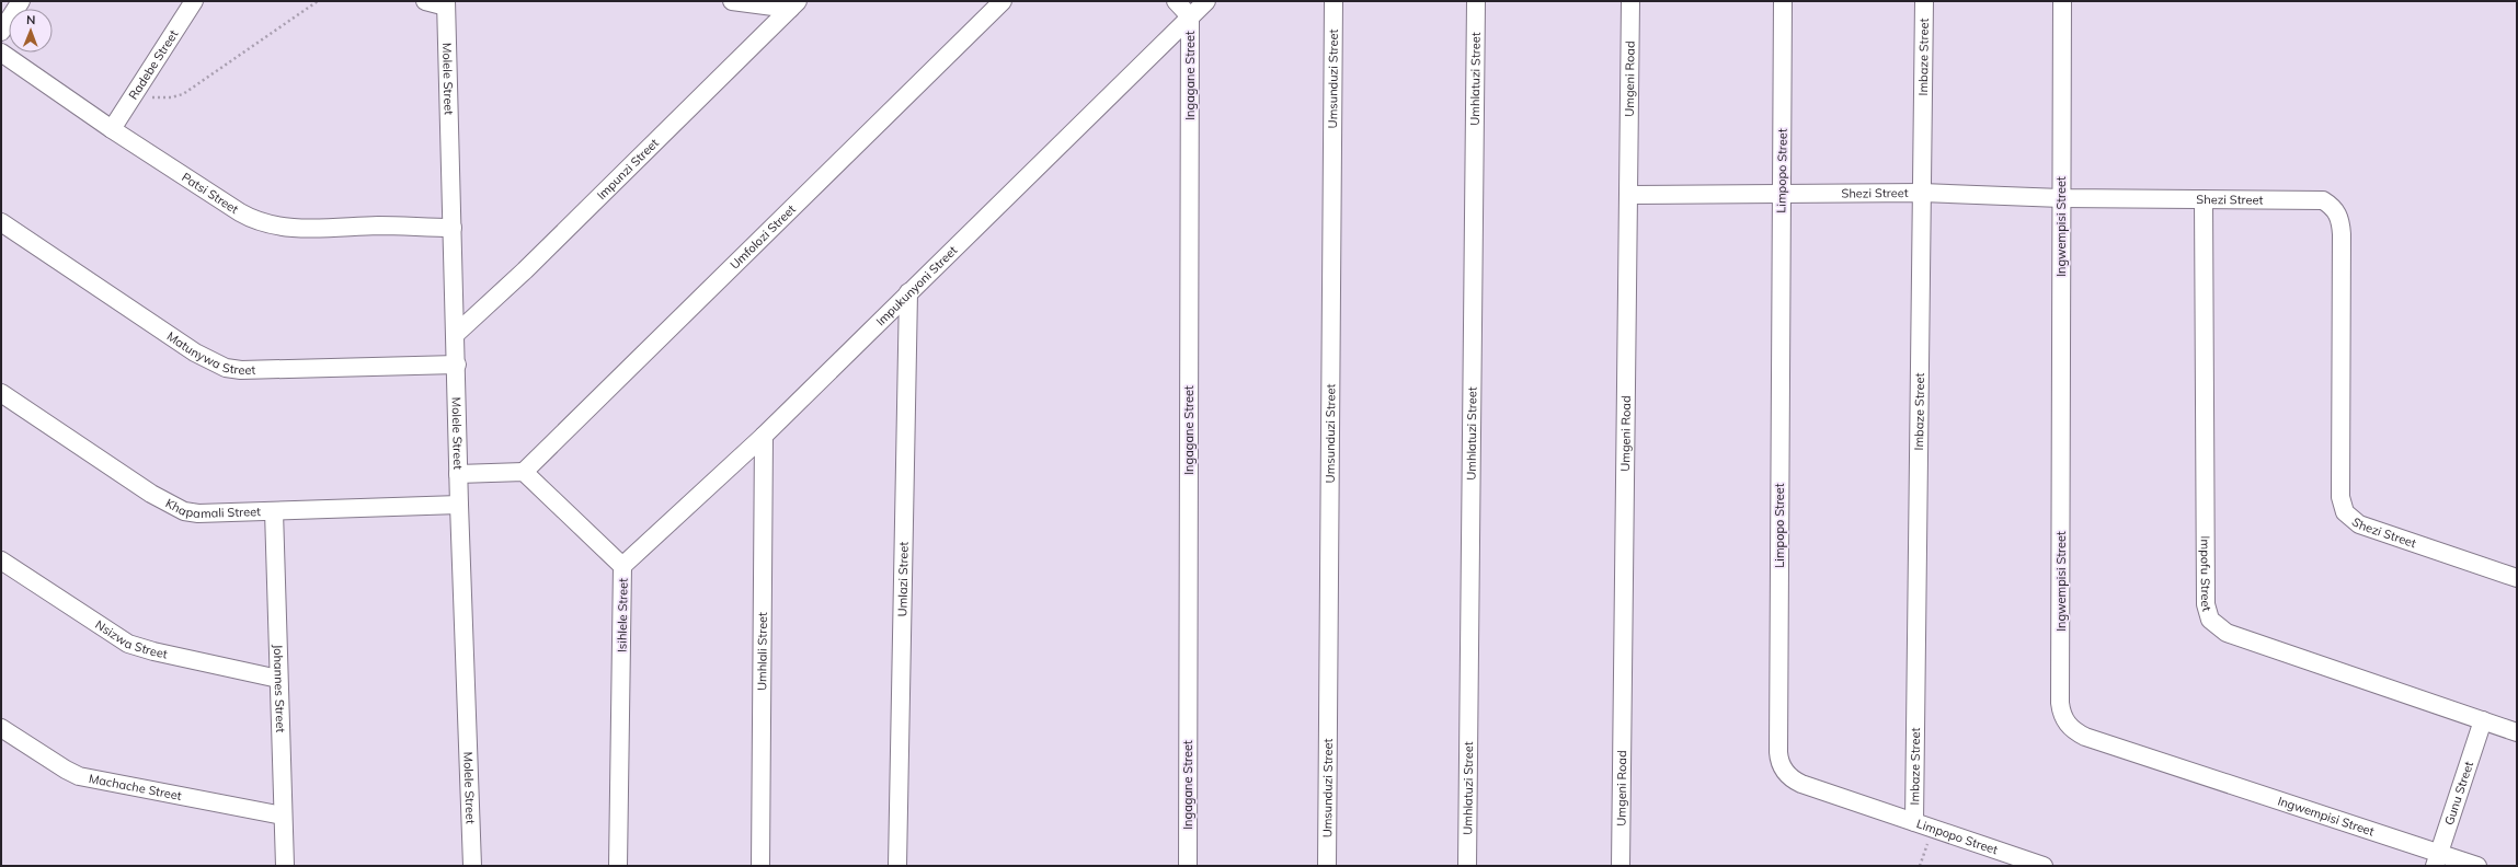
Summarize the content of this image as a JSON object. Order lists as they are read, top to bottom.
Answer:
{
  "streets": {
    "street": [
      "Imbaze Street",
      "Radebe Street",
      "Ingagane Street",
      "Molele Street",
      "Umsunduzi Street",
      "Umhlatuzi Street",
      "Umgeni Road",
      "Impunzi Street",
      "Limpopo Street",
      "Patsi Street",
      "Shezi Street",
      "Ingwempisi Street",
      "Umfolozi Street",
      "Impukunyoni Street",
      "Matunywa Street",
      "Khapamali Street",
      "Impofu Street",
      "Umlazi Street",
      "Isihlele Street",
      "Nsizwa Street",
      "Umhlali Street",
      "Johannes Street",
      "Machache Street",
      "Gunu Street"
    ]
  },
  "crossings": [
    ["Imbaze Street", "Limpopo Street"],
    ["Imbaze Street", "Shezi Street"],
    ["Radebe Street", "Patsi Street"],
    ["Ingagane Street", "Impukunyoni Street"],
    ["Molele Street", "Impunzi Street"],
    ["Molele Street", "Patsi Street"],
    ["Molele Street", "Matunywa Street"],
    ["Molele Street", "Khapamali Street"],
    ["Umgeni Road", "Shezi Street"],
    ["Limpopo Street", "Shezi Street"],
    ["Shezi Street", "Ingwempisi Street"],
    ["Shezi Street", "Impofu Street"],
    ["Ingwempisi Street", "Gunu Street"],
    ["Umfolozi Street", "Isihlele Street"],
    ["Impukunyoni Street", "Umlazi Street"],
    ["Impukunyoni Street", "Isihlele Street"],
    ["Impukunyoni Street", "Umhlali Street"],
    ["Khapamali Street", "Johannes Street"],
    ["Impofu Street", "Gunu Street"],
    ["Nsizwa Street", "Johannes Street"],
    ["Johannes Street", "Machache Street"]
  ],
  "north": "top"
}
